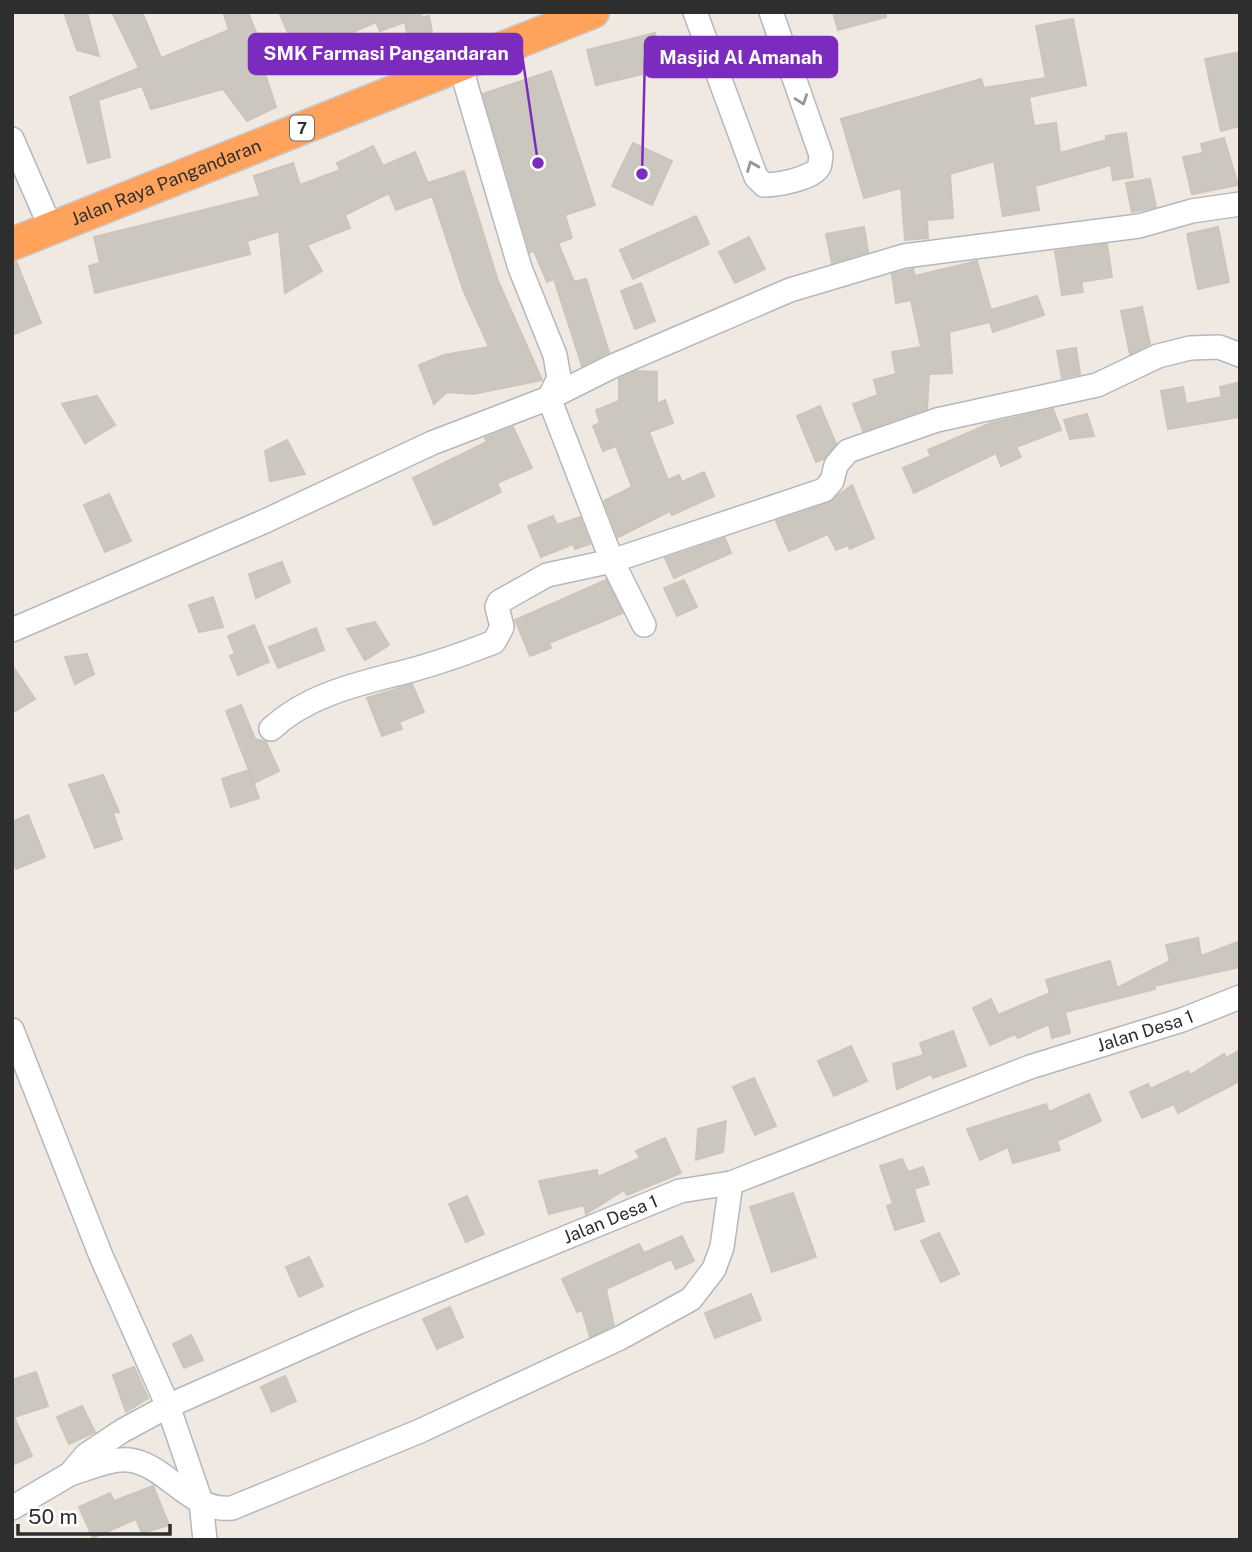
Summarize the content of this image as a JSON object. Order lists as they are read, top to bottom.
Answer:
{
  "streets": {
    "highway": ["7", "Jalan Raya Pangandaran"],
    "street": ["Jalan Desa 1"]
  },
  "places": ["SMK Farmasi Pangandaran", "Masjid Al Amanah"],
  "scale_bar": "50 m"
}
